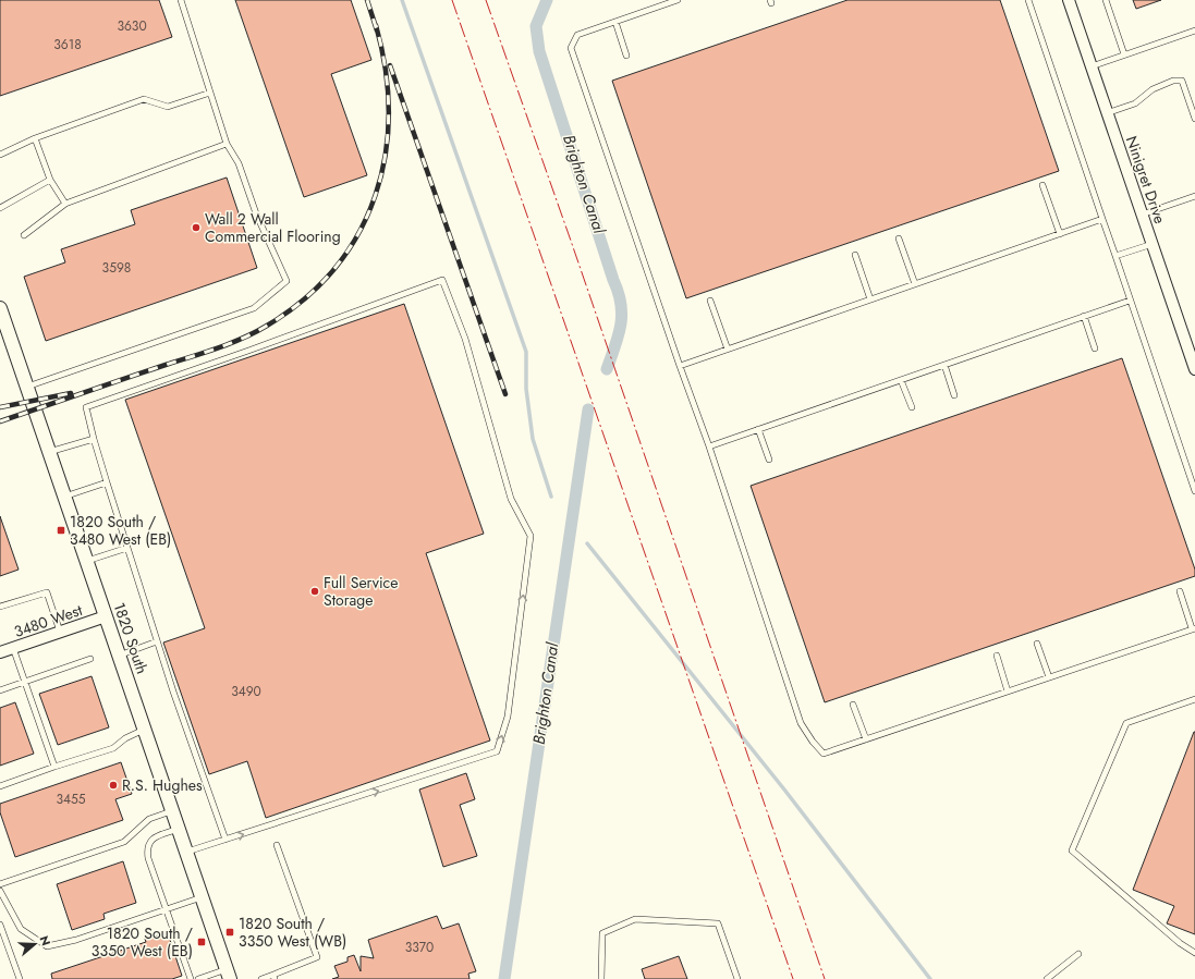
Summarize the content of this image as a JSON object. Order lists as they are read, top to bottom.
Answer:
{
  "streets": {
    "street": ["Ninigret Drive", "3480 West", "1820 South"]
  },
  "crossings": [
    ["3480 West", "1820 South"]
  ],
  "water": ["Brighton Canal"],
  "places": {
    "other": ["Wall 2 Wall Commercial Flooring", "Full Service Storage", "R.S. Hughes"],
    "transit": ["1820 South / 3480 West (EB)", "1820 South / 3350 West (WB)", "1820 South / 3350 West (EB)"]
  },
  "house_numbers": [
    "3630",
    "3618",
    "3598",
    "3490",
    "3455",
    "3370"
  ],
  "north": "right"
}
